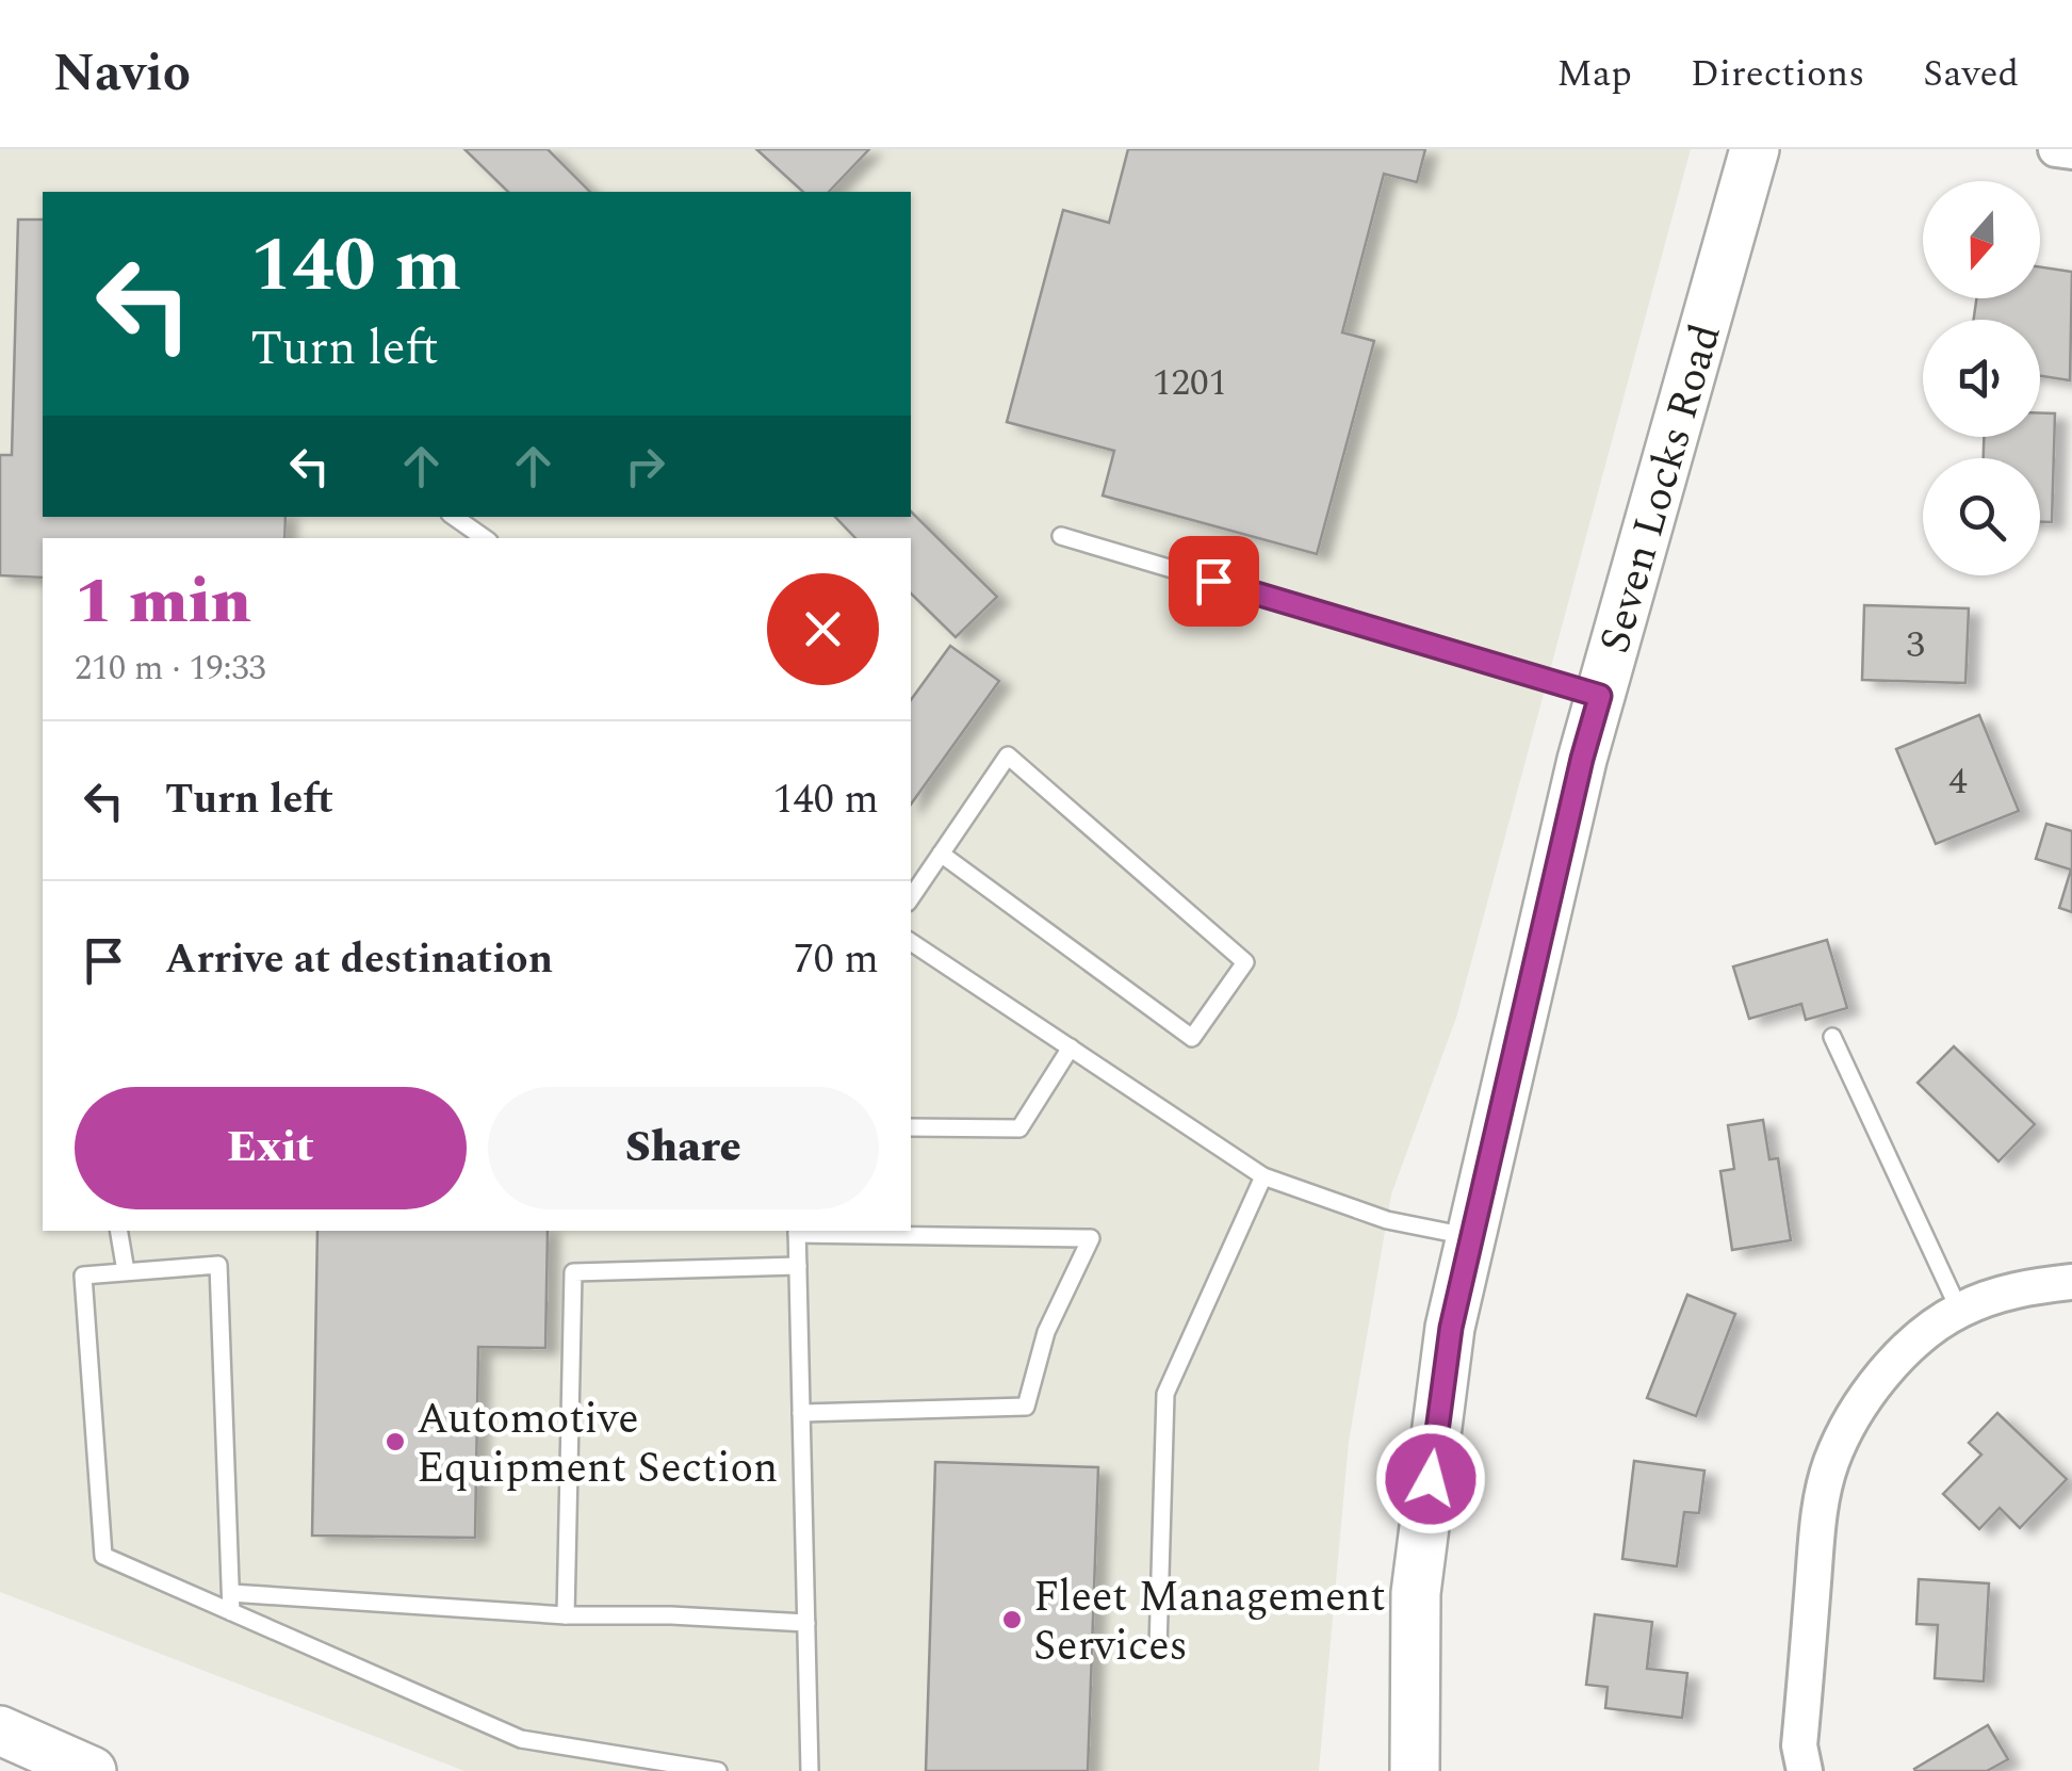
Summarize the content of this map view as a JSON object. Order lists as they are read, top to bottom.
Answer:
{
  "streets": {
    "main road": ["Seven Locks Road"]
  },
  "places": ["Automotive Equipment Section", "Fleet Management Services"],
  "house_numbers": ["1201", "3", "4"],
  "north": "bottom",
  "page": {
    "header": "Navio",
    "nav": ["Map", "Directions", "Saved"],
    "turn": ["140 m", "Turn left"],
    "heading": ["1 min", "210 m · 19:33"],
    "list": [
      {
        "name": "Turn left",
        "value": "140 m"
      },
      {
        "name": "Arrive at destination",
        "value": "70 m"
      }
    ],
    "buttons": ["Exit", "Share"]
  }
}
